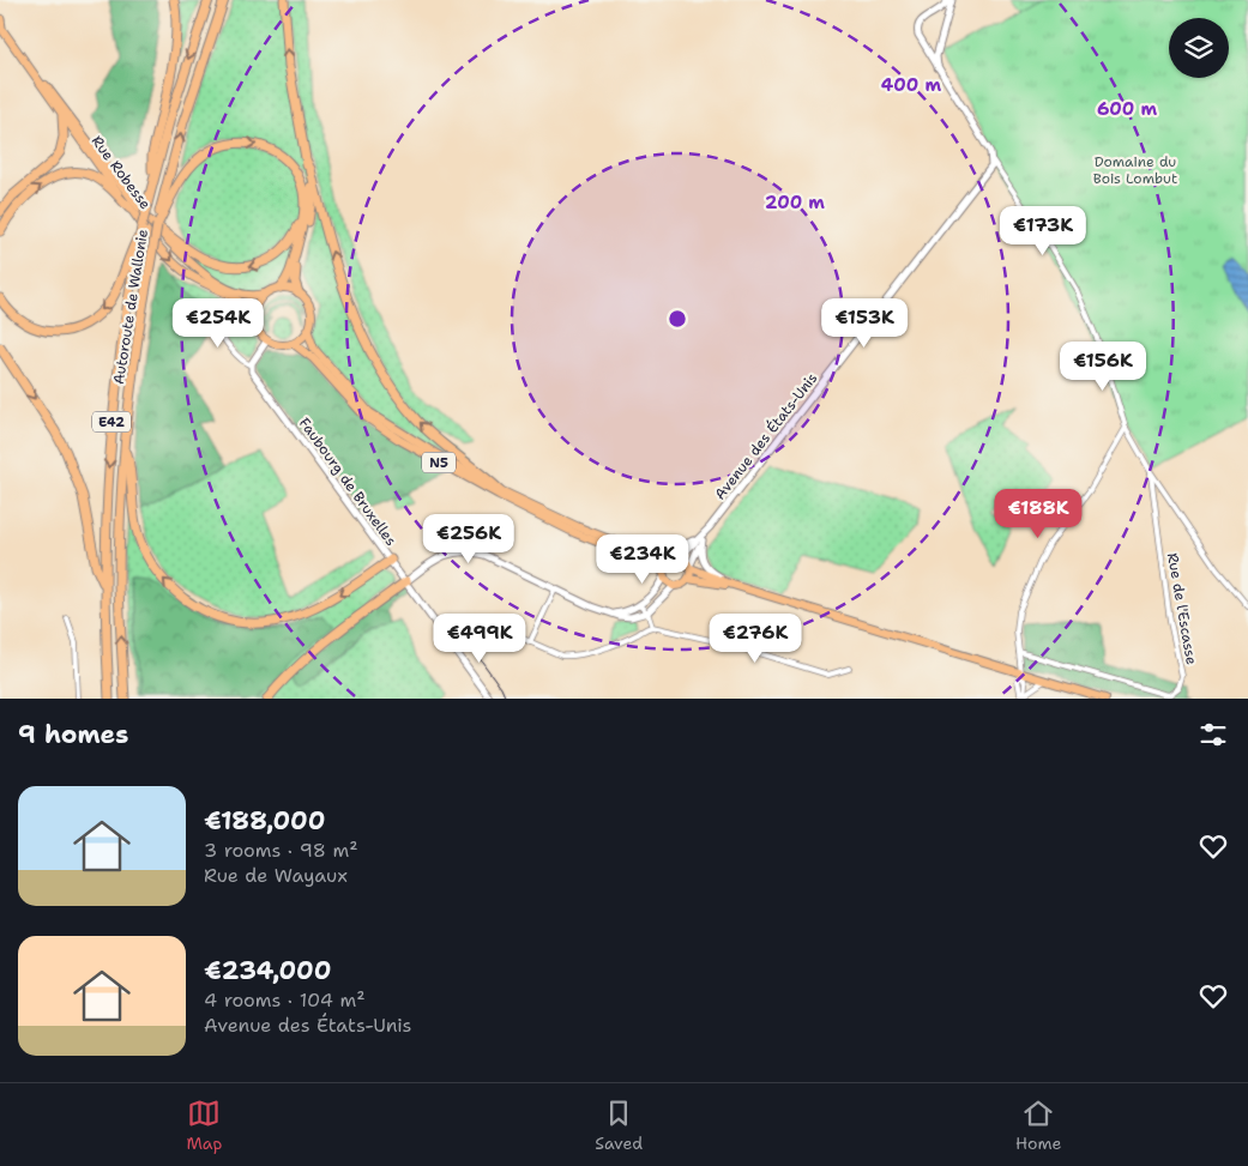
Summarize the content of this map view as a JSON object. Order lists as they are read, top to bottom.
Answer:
{
  "streets": {
    "highway": ["Autoroute de Wallonie", "E42"],
    "main road": ["Rue Robesse", "N5"],
    "street": ["Avenue des États-Unis", "Faubourg de Bruxelles", "Rue de l'Escasse"]
  },
  "crossings": [
    ["Rue Robesse", "N5"],
    ["Avenue des États-Unis", "N5"]
  ],
  "parks": ["Domaine du Bois Lombut"],
  "page": {
    "price": [
      "€173K",
      "€254K",
      "€153K",
      "€156K",
      "€188K",
      "€256K",
      "€234K",
      "€499K",
      "€276K"
    ],
    "heading": "9 homes",
    "list": [
      {
        "name": "€188,000",
        "note": "3 rooms · 98 m² · Rue de Wayaux"
      },
      {
        "name": "€234,000",
        "note": "4 rooms · 104 m² · Avenue des États-Unis"
      }
    ],
    "tabs": ["Map", "Saved", "Home"]
  },
  "rings": ["400 m", "600 m", "200 m"]
}
